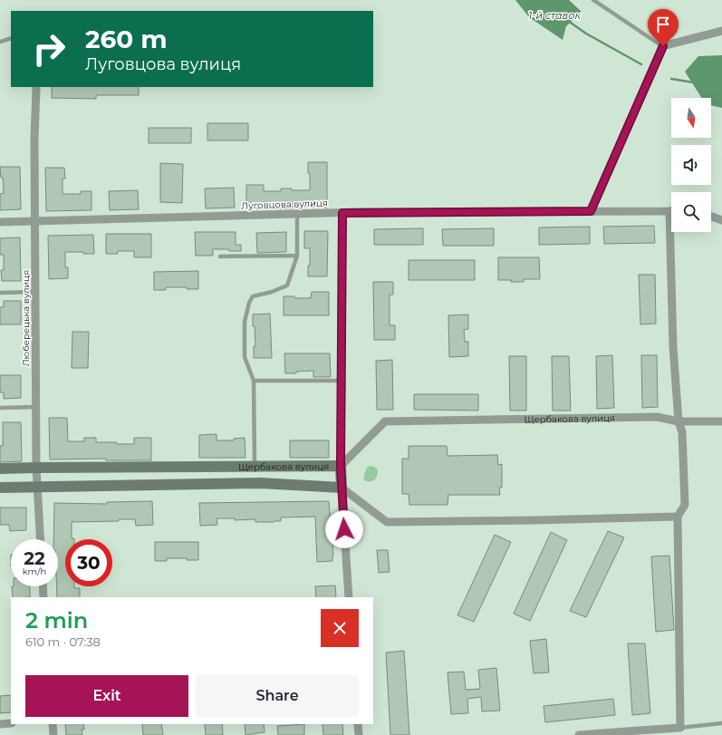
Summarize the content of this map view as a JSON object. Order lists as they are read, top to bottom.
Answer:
{
  "streets": {
    "street": ["Луговцова вулиця", "Люберецька вулиця", "Щербакова вулиця"]
  },
  "crossings": [
    ["Луговцова вулиця", "Люберецька вулиця"],
    ["Люберецька вулиця", "Щербакова вулиця"]
  ],
  "water": ["1-й ставок"],
  "north": "bottom",
  "page": {
    "turn": ["260 m", "Луговцова вулиця"],
    "speed": "22 km/h",
    "limit": "30",
    "heading": ["2 min", "610 m · 07:38"],
    "buttons": ["Exit", "Share"]
  }
}
